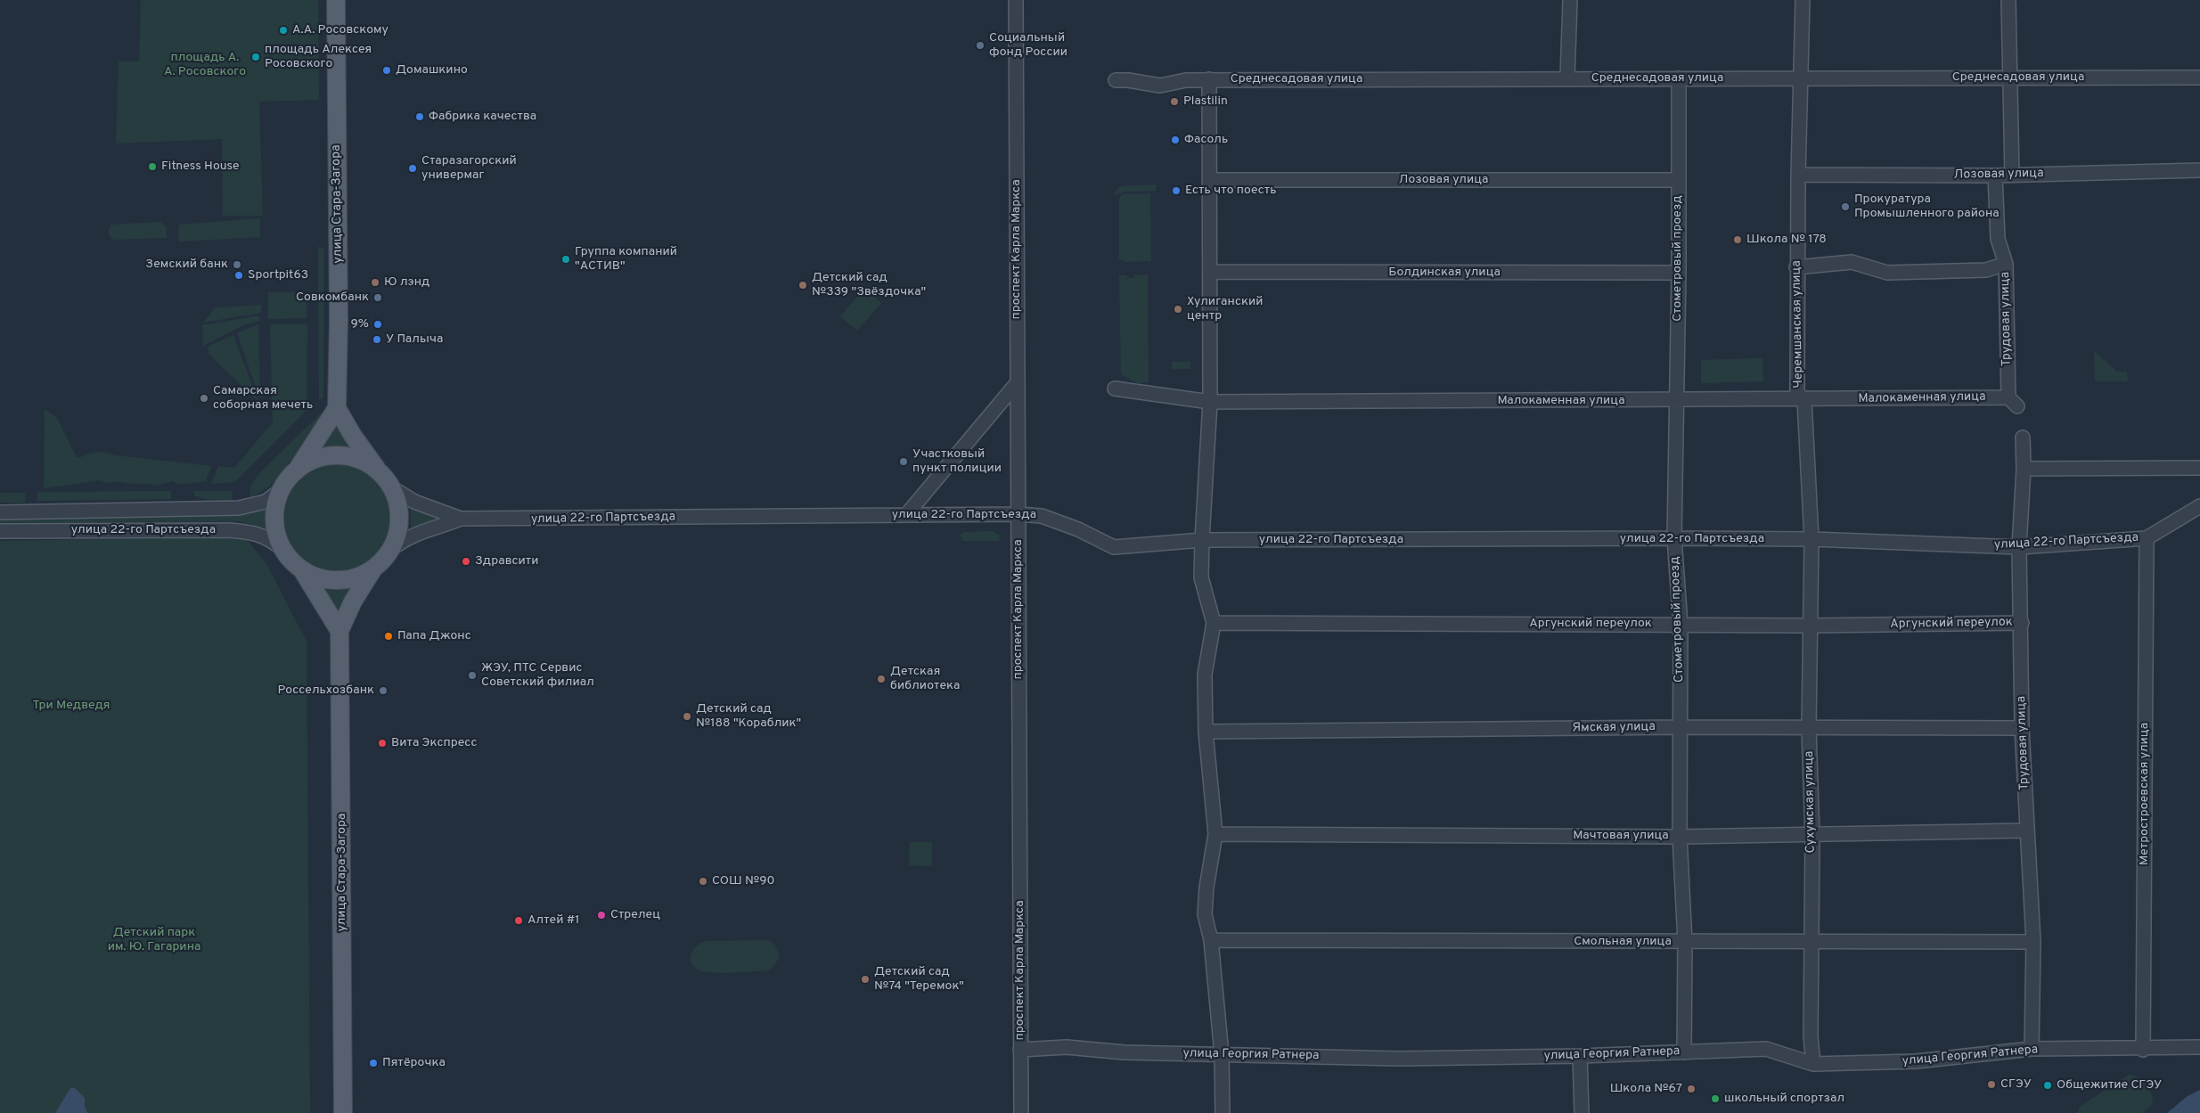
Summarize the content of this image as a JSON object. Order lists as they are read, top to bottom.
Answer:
{
  "streets": {
    "main road": ["улица Стара-Загора"],
    "street": [
      "Среднесадовая улица",
      "Лозовая улица",
      "проспект Карла Маркса",
      "Стометровый проезд",
      "Болдинская улица",
      "Трудовая улица",
      "Черемшанская улица",
      "Малокаменная улица",
      "улица 22-го Партсъезда",
      "Аргунский переулок",
      "Ямская улица",
      "Метростроевская улица",
      "Сухумская улица",
      "Мачтовая улица",
      "Смольная улица",
      "улица Георгия Ратнера"
    ]
  },
  "crossings": [
    ["Среднесадовая улица", "Стометровый проезд"],
    ["Среднесадовая улица", "Черемшанская улица"],
    ["Лозовая улица", "Стометровый проезд"],
    ["Лозовая улица", "Трудовая улица"],
    ["Лозовая улица", "Черемшанская улица"],
    ["улица Стара-Загора", "улица 22-го Партсъезда"],
    ["проспект Карла Маркса", "улица 22-го Партсъезда"],
    ["проспект Карла Маркса", "улица Георгия Ратнера"],
    ["Стометровый проезд", "Болдинская улица"],
    ["Стометровый проезд", "Малокаменная улица"],
    ["Стометровый проезд", "улица 22-го Партсъезда"],
    ["Стометровый проезд", "Аргунский переулок"],
    ["Стометровый проезд", "Ямская улица"],
    ["Стометровый проезд", "Мачтовая улица"],
    ["Стометровый проезд", "Смольная улица"],
    ["Стометровый проезд", "улица Георгия Ратнера"],
    ["Трудовая улица", "Малокаменная улица"],
    ["Трудовая улица", "улица 22-го Партсъезда"],
    ["Трудовая улица", "Аргунский переулок"],
    ["Трудовая улица", "Ямская улица"],
    ["Трудовая улица", "Мачтовая улица"],
    ["Трудовая улица", "Смольная улица"],
    ["Трудовая улица", "улица Георгия Ратнера"],
    ["Черемшанская улица", "Малокаменная улица"],
    ["Черемшанская улица", "улица 22-го Партсъезда"],
    ["Черемшанская улица", "Сухумская улица"],
    ["улица 22-го Партсъезда", "Метростроевская улица"],
    ["улица 22-го Партсъезда", "Сухумская улица"],
    ["Аргунский переулок", "Сухумская улица"],
    ["Ямская улица", "Сухумская улица"],
    ["Метростроевская улица", "улица Георгия Ратнера"],
    ["Сухумская улица", "Мачтовая улица"],
    ["Сухумская улица", "Смольная улица"],
    ["Сухумская улица", "улица Георгия Ратнера"]
  ],
  "parks": ["площадь А. А. Росовского", "Три Медведя", "Детский парк им. Ю. Гагарина"],
  "places": [
    "А.А. Росовскому",
    "Социальный фонд России",
    "площадь Алексея Росовского",
    "Домашкино",
    "Plastilin",
    "Фабрика качества",
    "Фасоль",
    "Fitness House",
    "Старазагорский универмаг",
    "Есть что поесть",
    "Прокуратура Промышленного района",
    "Школа № 178",
    "Группа компаний \"АСТИВ\"",
    "Земский банк",
    "Sportpit63",
    "Ю лэнд",
    "Детский сад №339 \"Звёздочка\"",
    "Совкомбанк",
    "Хулиганский центр",
    "9%",
    "У Палыча",
    "Самарская соборная мечеть",
    "Участковый пункт полиции",
    "Здравсити",
    "Папа Джонс",
    "ЖЭУ, ПТС Сервис Советский филиал",
    "Детская библиотека",
    "Россельхозбанк",
    "Детский сад №188 \"Кораблик\"",
    "Вита Экспресс",
    "СОШ №90",
    "Стрелец",
    "Алтей #1",
    "Детский сад №74 \"Теремок\"",
    "Пятёрочка",
    "СГЭУ",
    "Общежитие СГЭУ",
    "Школа №67",
    "школьный спортзал"
  ]
}
